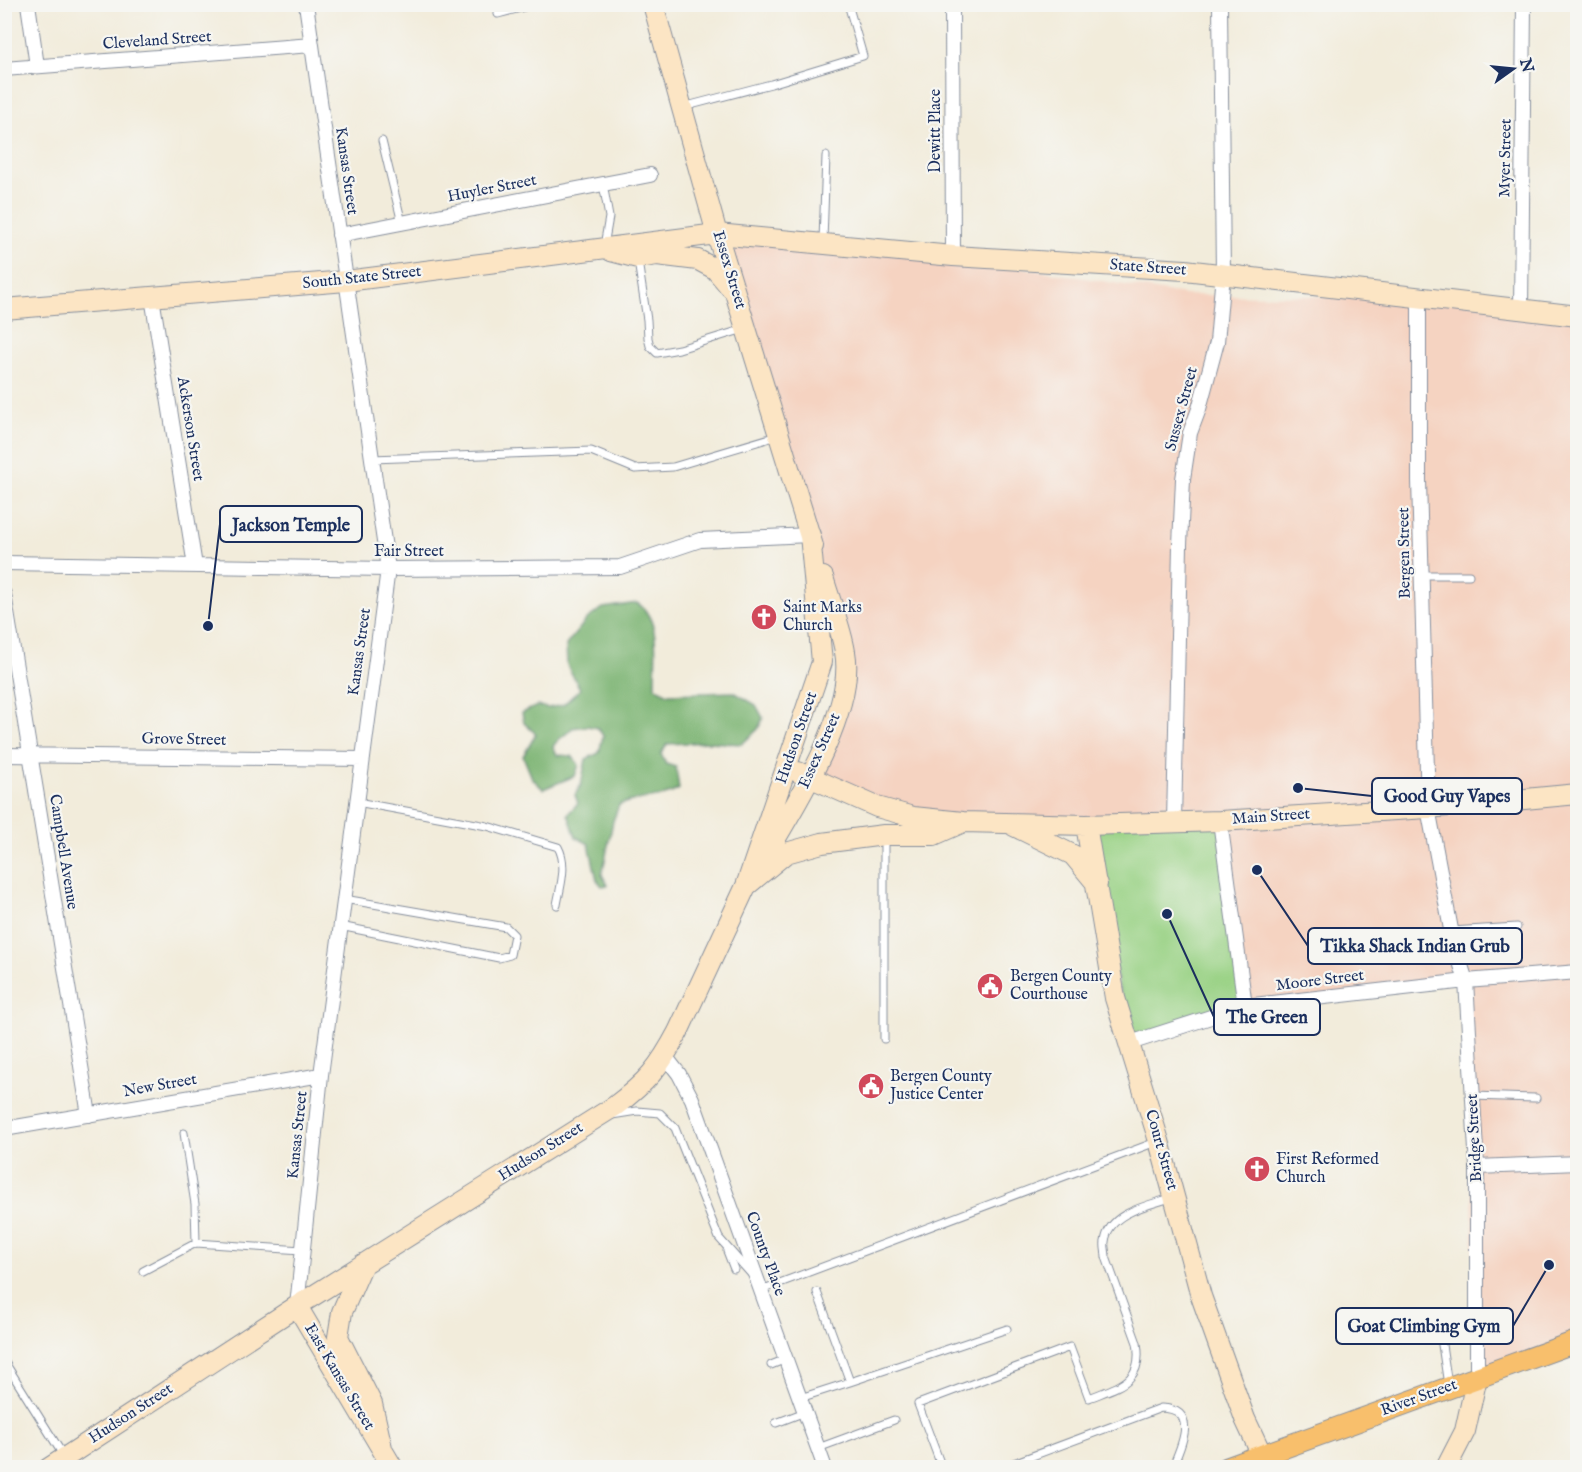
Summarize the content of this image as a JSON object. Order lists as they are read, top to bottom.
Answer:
{
  "streets": {
    "main road": [
      "State Street",
      "Essex Street",
      "South State Street",
      "Hudson Street",
      "Main Street",
      "Bridge Street",
      "Court Street",
      "East Kansas Street",
      "River Street"
    ],
    "street": [
      "Cleveland Street",
      "Dewitt Place",
      "Myer Street",
      "Kansas Street",
      "Huyler Street",
      "Sussex Street",
      "Ackerson Street",
      "Fair Street",
      "Bergen Street",
      "Grove Street",
      "Campbell Avenue",
      "Moore Street",
      "New Street",
      "County Place"
    ]
  },
  "crossings": [
    ["Cleveland Street", "Kansas Street"],
    ["Dewitt Place", "State Street"],
    ["Myer Street", "State Street"],
    ["Kansas Street", "Huyler Street"],
    ["Kansas Street", "South State Street"],
    ["Kansas Street", "Fair Street"],
    ["Kansas Street", "Hudson Street"],
    ["Kansas Street", "Grove Street"],
    ["Kansas Street", "New Street"],
    ["Kansas Street", "East Kansas Street"],
    ["State Street", "Essex Street"],
    ["State Street", "South State Street"],
    ["State Street", "Sussex Street"],
    ["State Street", "Bergen Street"],
    ["Essex Street", "South State Street"],
    ["Essex Street", "Fair Street"],
    ["Essex Street", "Hudson Street"],
    ["Essex Street", "Main Street"],
    ["South State Street", "Ackerson Street"],
    ["Sussex Street", "Main Street"],
    ["Ackerson Street", "Fair Street"],
    ["Bergen Street", "Main Street"],
    ["Bergen Street", "Bridge Street"],
    ["Hudson Street", "Main Street"],
    ["Hudson Street", "County Place"],
    ["Hudson Street", "East Kansas Street"],
    ["Grove Street", "Campbell Avenue"],
    ["Main Street", "Bridge Street"],
    ["Main Street", "Court Street"],
    ["Campbell Avenue", "New Street"],
    ["Moore Street", "Bridge Street"],
    ["Moore Street", "Court Street"],
    ["Bridge Street", "River Street"],
    ["Court Street", "River Street"]
  ],
  "places": {
    "church": ["Saint Marks Church", "First Reformed Church"],
    "other": [
      "Jackson Temple",
      "Good Guy Vapes",
      "Tikka Shack Indian Grub",
      "The Green",
      "Goat Climbing Gym"
    ],
    "public building": ["Bergen County Courthouse", "Bergen County Justice Center"]
  },
  "north": "right"
}
